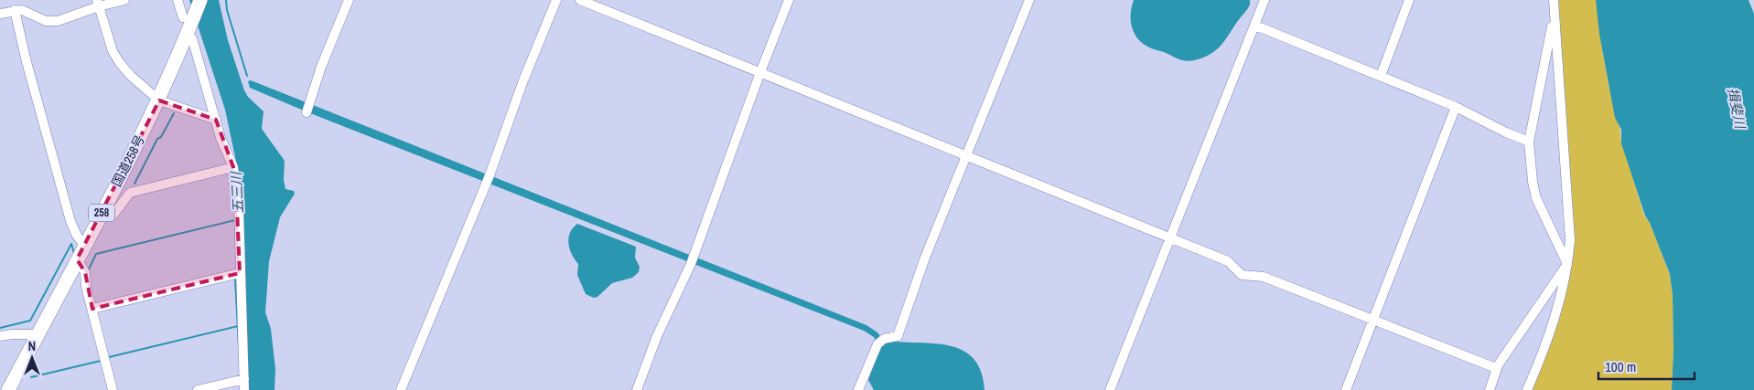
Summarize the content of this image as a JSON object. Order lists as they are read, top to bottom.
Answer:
{
  "streets": {
    "highway": ["国道258号", "258"]
  },
  "water": ["揖斐川", "五三川"],
  "scale_bar": "100 m",
  "north": "top"
}
